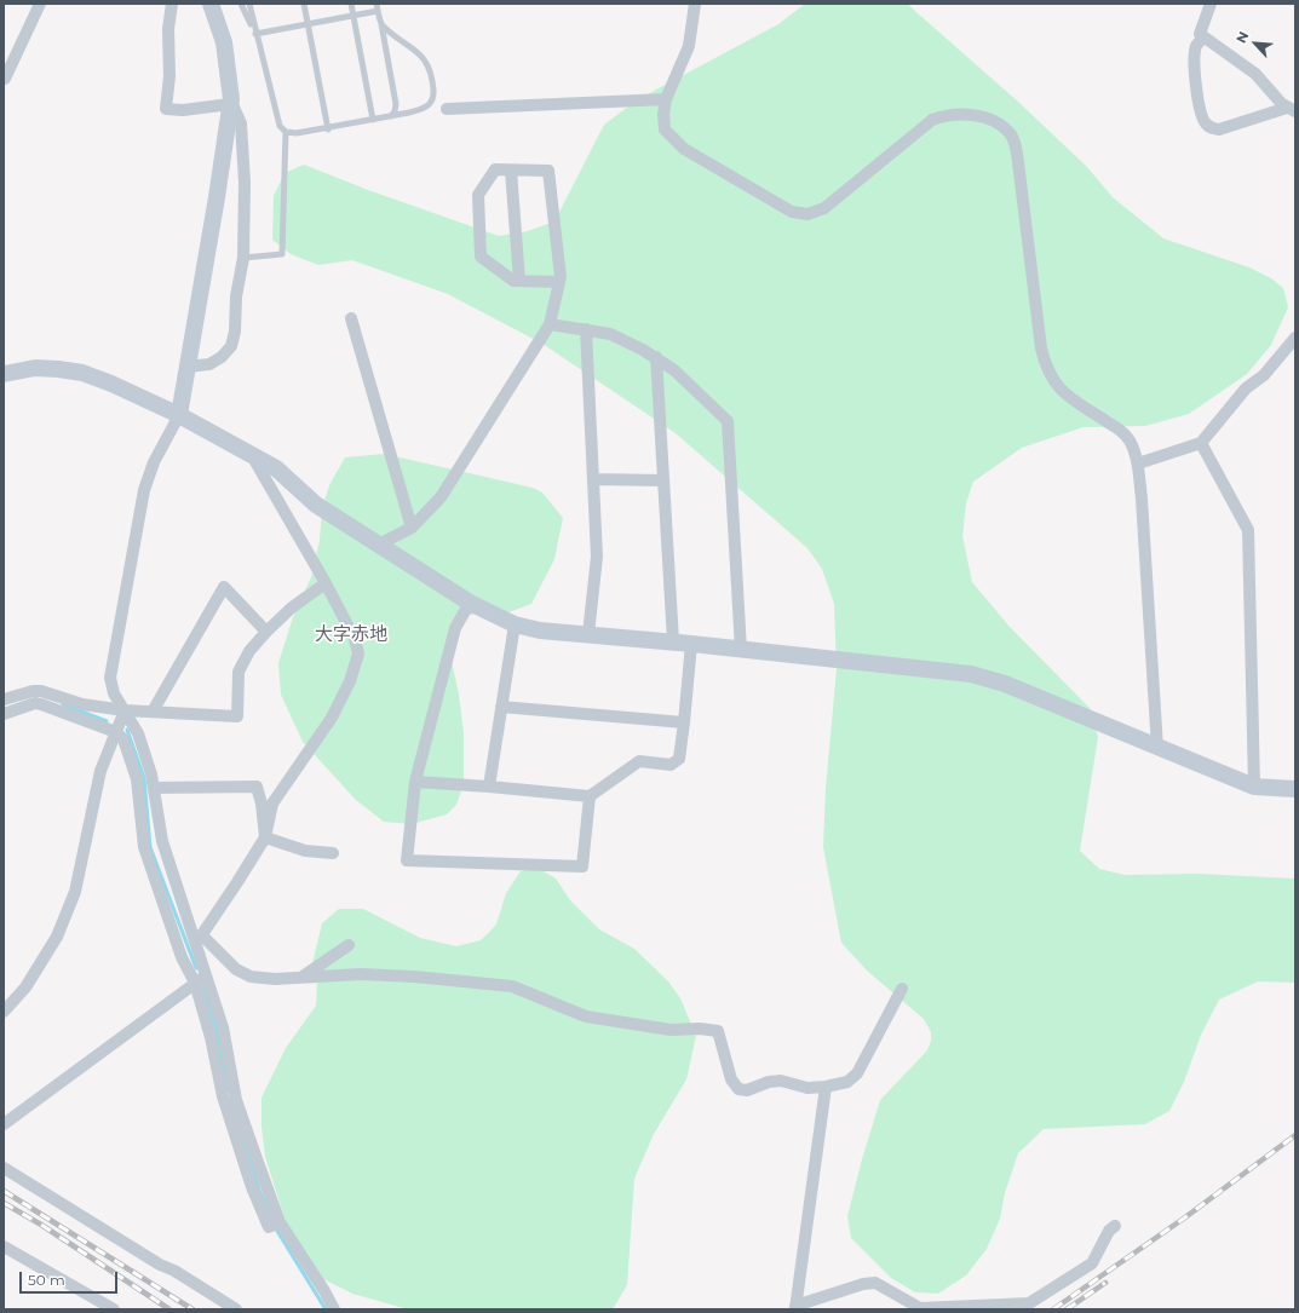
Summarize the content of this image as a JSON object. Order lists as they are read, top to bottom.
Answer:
{
  "districts": ["大字赤地"],
  "scale_bar": "50 m",
  "north": "top left"
}
